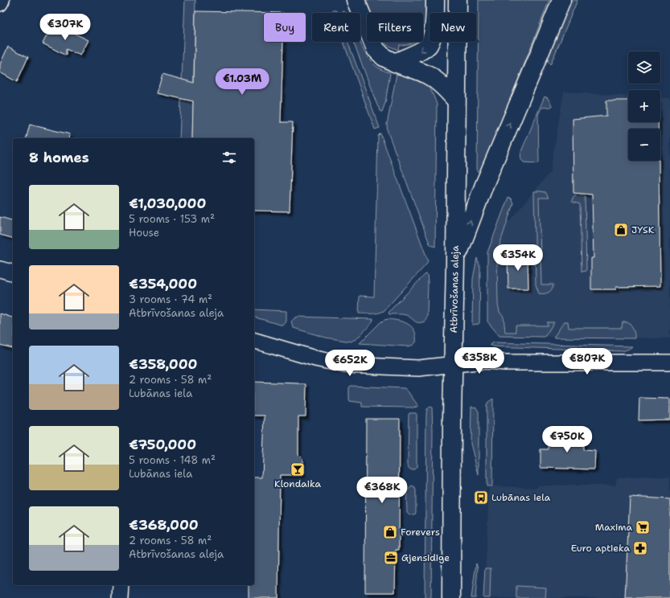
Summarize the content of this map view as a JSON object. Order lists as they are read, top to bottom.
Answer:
{
  "streets": {
    "main road": ["Atbrīvošanas aleja"]
  },
  "places": {
    "shop": ["JYSK", "Forevers"],
    "bar": ["Klondaika"],
    "bus stop": ["Lubānas iela"],
    "supermarket": ["Maxima"],
    "pharmacy": ["Euro aptieka"],
    "office": ["Gjensidige"]
  },
  "page": {
    "chip": [
      "Buy",
      "Rent",
      "Filters",
      "New"
    ],
    "price": [
      "€307K",
      "€1.03M",
      "€354K",
      "€358K",
      "€807K",
      "€652K",
      "€750K",
      "€368K"
    ],
    "map_buttons": ["+", "−"],
    "heading": "8 homes",
    "list": [
      {
        "name": "€1,030,000",
        "note": "5 rooms · 153 m² · House"
      },
      {
        "name": "€354,000",
        "note": "3 rooms · 74 m² · Atbrīvošanas aleja"
      },
      {
        "name": "€358,000",
        "note": "2 rooms · 58 m² · Lubānas iela"
      },
      {
        "name": "€750,000",
        "note": "5 rooms · 148 m² · Lubānas iela"
      },
      {
        "name": "€368,000",
        "note": "2 rooms · 58 m² · Atbrīvošanas aleja"
      }
    ]
  }
}
